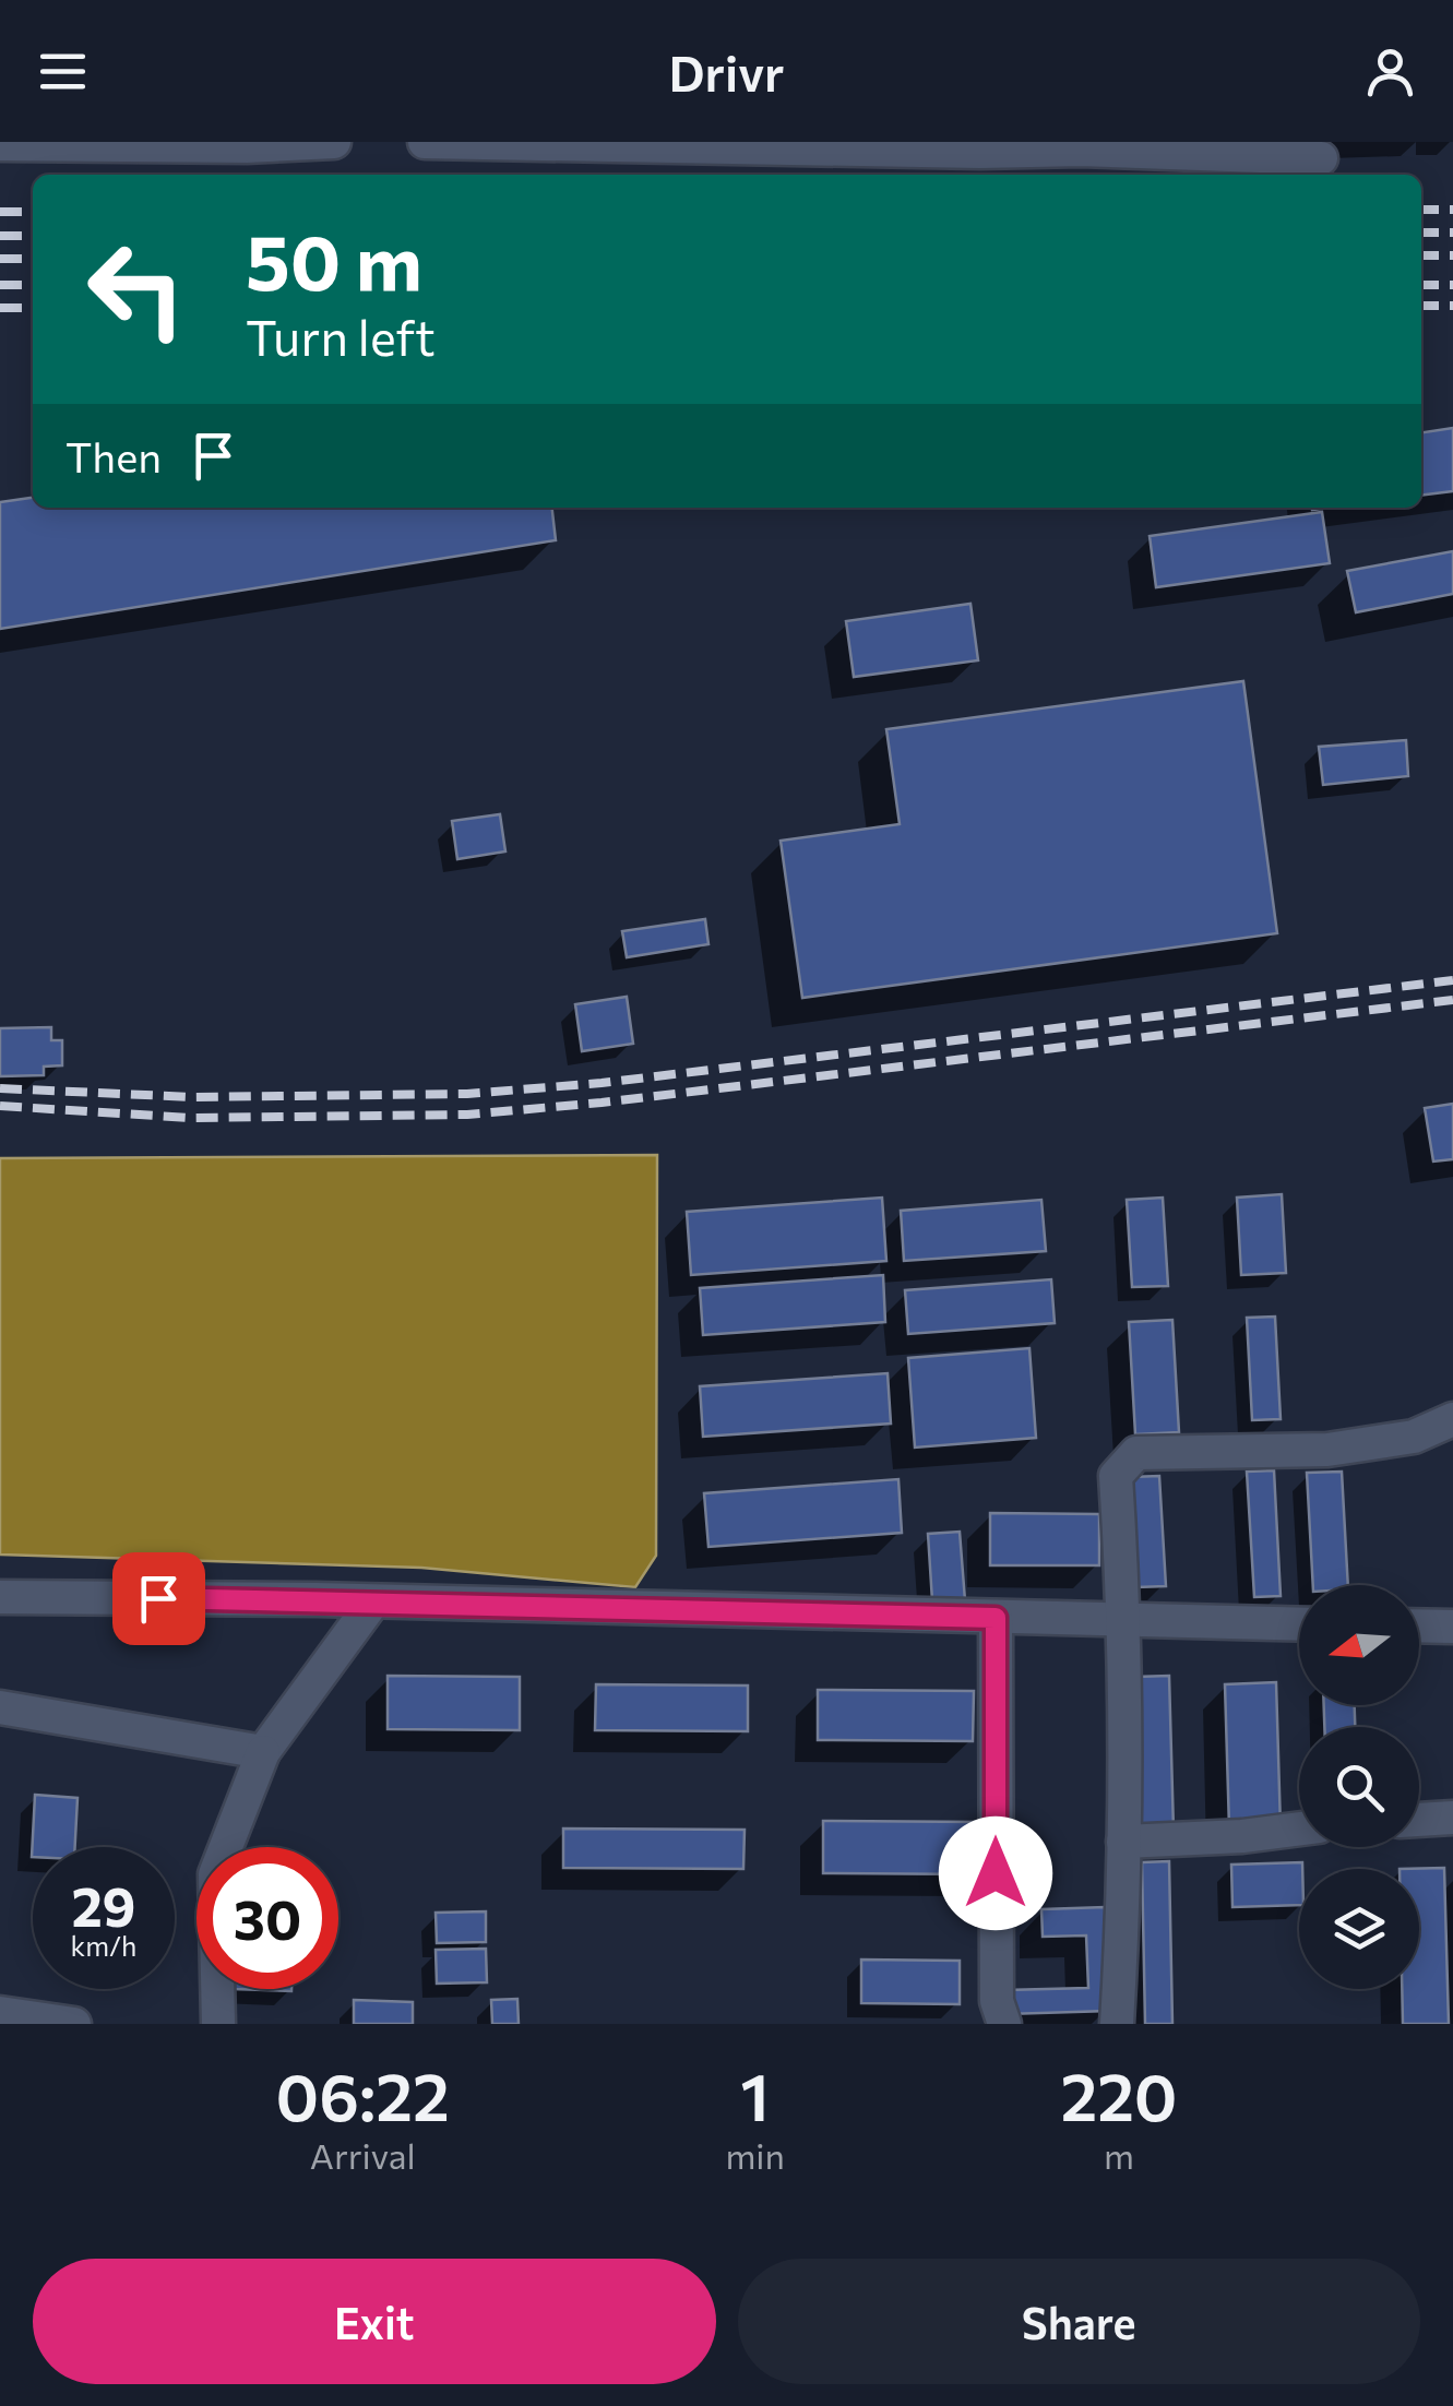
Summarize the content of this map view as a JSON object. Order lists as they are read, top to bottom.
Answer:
{
  "north": "left",
  "page": {
    "header": "Drivr",
    "turn": ["50 m", "Turn left"],
    "then": "Then",
    "speed": "29 km/h",
    "limit": "30",
    "eta": [
      "06:22",
      "Arrival",
      "1",
      "min",
      "220",
      "m"
    ],
    "buttons": ["Exit", "Share"]
  }
}
